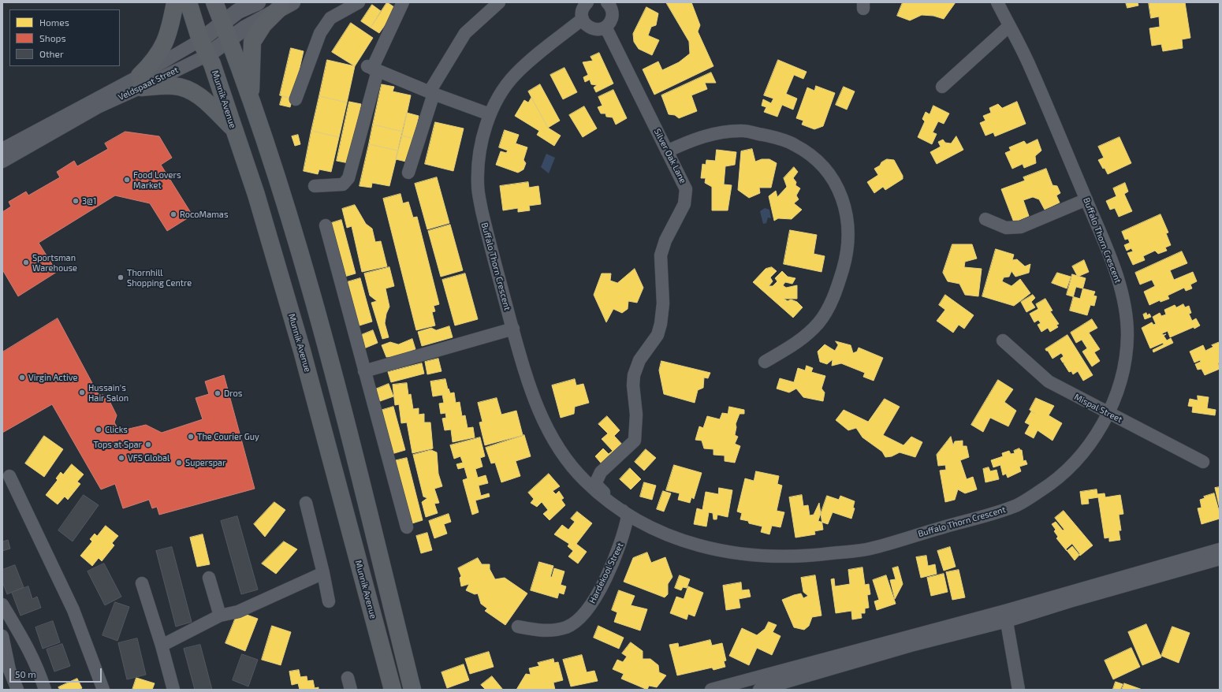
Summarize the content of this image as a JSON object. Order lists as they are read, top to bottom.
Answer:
{
  "streets": {
    "main road": ["Munnik Avenue"],
    "street": [
      "Veldspaat Street",
      "Silver Oak Lane",
      "Buffalo Thorn Crescent",
      "Mispal Street",
      "Hardekool Street"
    ]
  },
  "crossings": [
    ["Veldspaat Street", "Munnik Avenue"],
    ["Silver Oak Lane", "Buffalo Thorn Crescent"],
    ["Buffalo Thorn Crescent", "Mispal Street"],
    ["Buffalo Thorn Crescent", "Hardekool Street"]
  ],
  "places": [
    "Food Lovers Market",
    "3@1",
    "RocoMamas",
    "Sportsman Warehouse",
    "Thornhill Shopping Centre",
    "Virgin Active",
    "Hussain's Hair Salon",
    "Dros",
    "Clicks",
    "The Courier Guy",
    "Tops at Spar",
    "VFS Global",
    "Superspar"
  ],
  "legend": ["Homes", "Shops", "Other"],
  "scale_bar": "50 m"
}
